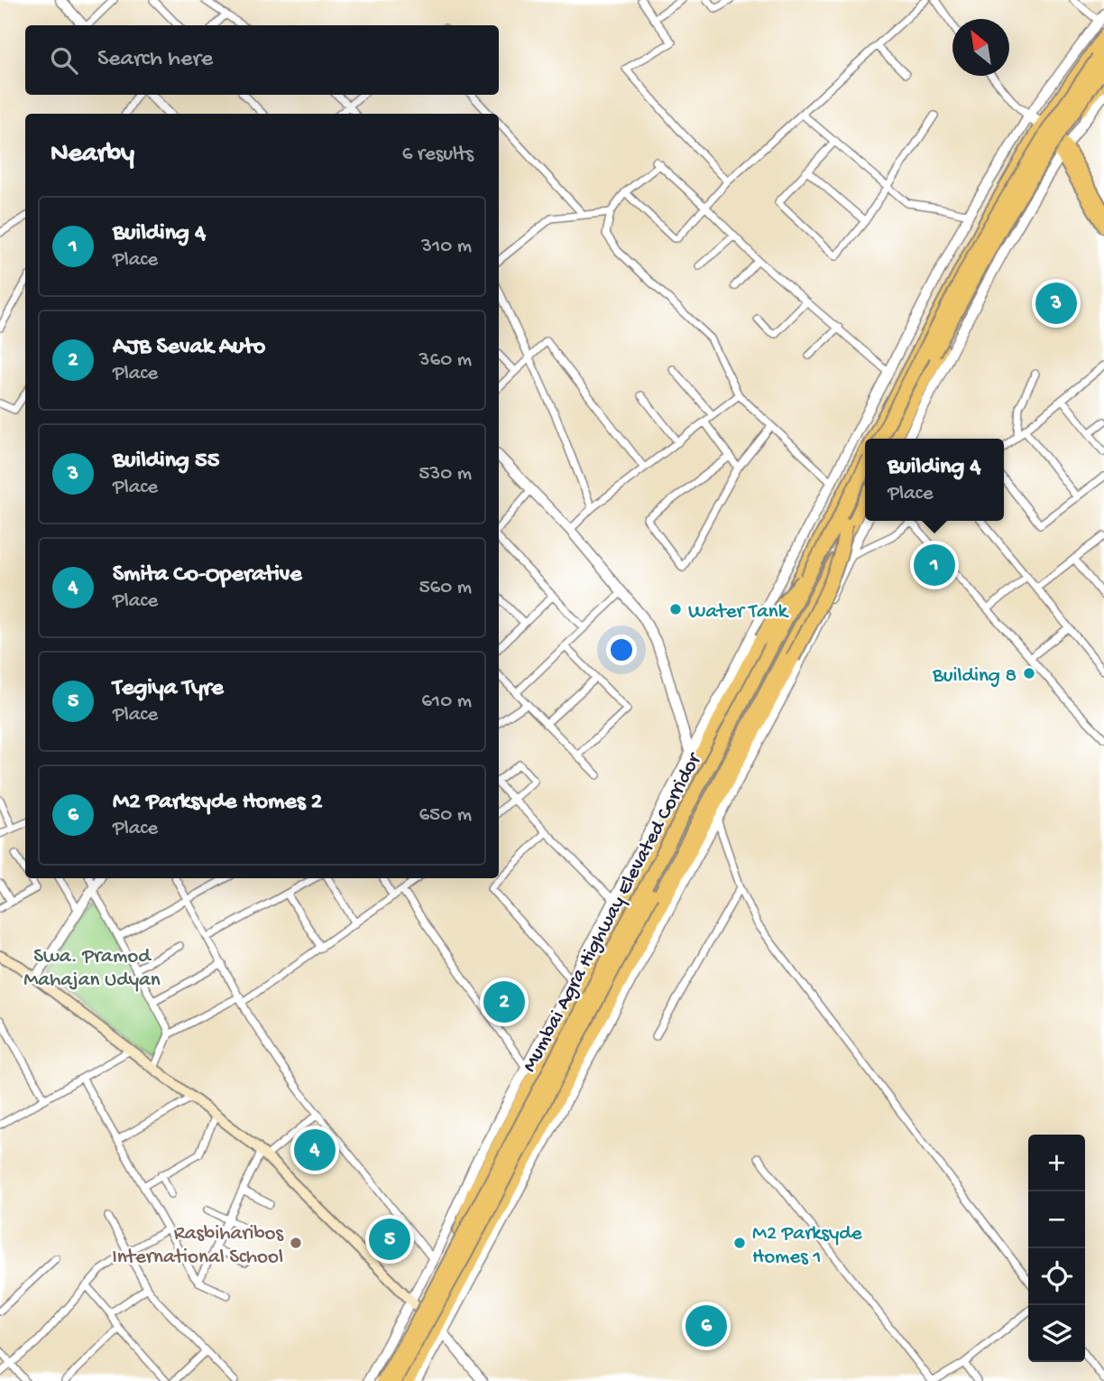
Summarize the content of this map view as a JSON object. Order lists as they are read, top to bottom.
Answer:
{
  "streets": {
    "highway": ["Mumbai Agra Highway Elevated Corridor"]
  },
  "parks": ["Swa. Pramod Mahajan Udyan"],
  "places": [
    "Water Tank",
    "Building 8",
    "Rasbiharibos International School",
    "M2 Parksyde Homes 1"
  ],
  "north": "top left",
  "page": {
    "search": "Search here",
    "heading": ["Nearby", "6 results"],
    "list": [
      {
        "mark": "1",
        "name": "Building 4",
        "note": "Place",
        "value": "310 m"
      },
      {
        "mark": "2",
        "name": "AJB Sevak Auto",
        "note": "Place",
        "value": "360 m"
      },
      {
        "mark": "3",
        "name": "Building 55",
        "note": "Place",
        "value": "530 m"
      },
      {
        "mark": "4",
        "name": "Smita Co-Operative",
        "note": "Place",
        "value": "560 m"
      },
      {
        "mark": "5",
        "name": "Tegiya Tyre",
        "note": "Place",
        "value": "610 m"
      },
      {
        "mark": "6",
        "name": "M2 Parksyde Homes 2",
        "note": "Place",
        "value": "650 m"
      }
    ],
    "pins": [
      "3",
      "1",
      "2",
      "4",
      "5",
      "6"
    ],
    "popup": ["Building 4", "Place"],
    "map_buttons": ["+", "−"]
  }
}
